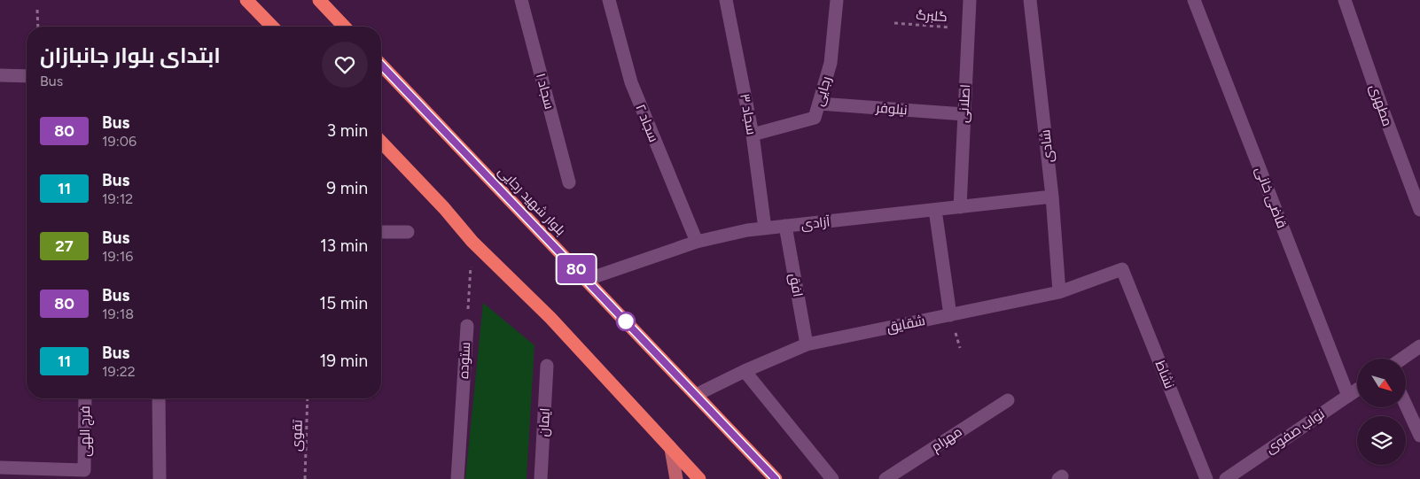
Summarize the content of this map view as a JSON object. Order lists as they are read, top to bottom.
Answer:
{
  "streets": {
    "highway": ["بلوار شهید رجایی"],
    "street": [
      "سجاد ۱",
      "رجایی",
      "اصلانی",
      "مطهری",
      "نیلوفر",
      "سجاد ۳",
      "سجاد ۲",
      "شادی",
      "قاضی خانی",
      "آزادی",
      "افق",
      "شقایق",
      "ستوده",
      "نشاط",
      "ایمان",
      "فرج الهی",
      "نواب صفوی",
      "مهرام"
    ],
    "path": ["گلبرگ", "تقوی"]
  },
  "crossings": [
    ["گلبرگ", "اصلانی"],
    ["رجایی", "نیلوفر"],
    ["رجایی", "سجاد ۳"],
    ["اصلانی", "نیلوفر"],
    ["اصلانی", "آزادی"],
    ["سجاد ۳", "آزادی"],
    ["سجاد ۲", "آزادی"],
    ["شادی", "آزادی"],
    ["شادی", "شقایق"],
    ["قاضی خانی", "نواب صفوی"],
    ["بلوار شهید رجایی", "آزادی"],
    ["بلوار شهید رجایی", "شقایق"],
    ["آزادی", "افق"],
    ["افق", "شقایق"],
    ["شقایق", "نشاط"]
  ],
  "lines": ["bus line 80"],
  "north": "bottom right",
  "page": {
    "on_map": "80",
    "heading": ["ابتدای بلوار جانبازان", "Bus"],
    "list": [
      {
        "mark": "80",
        "name": "Bus",
        "note": "19:06",
        "value": "3 min"
      },
      {
        "mark": "11",
        "name": "Bus",
        "note": "19:12",
        "value": "9 min"
      },
      {
        "mark": "27",
        "name": "Bus",
        "note": "19:16",
        "value": "13 min"
      },
      {
        "mark": "80",
        "name": "Bus",
        "note": "19:18",
        "value": "15 min"
      },
      {
        "mark": "11",
        "name": "Bus",
        "note": "19:22",
        "value": "19 min"
      }
    ]
  }
}
